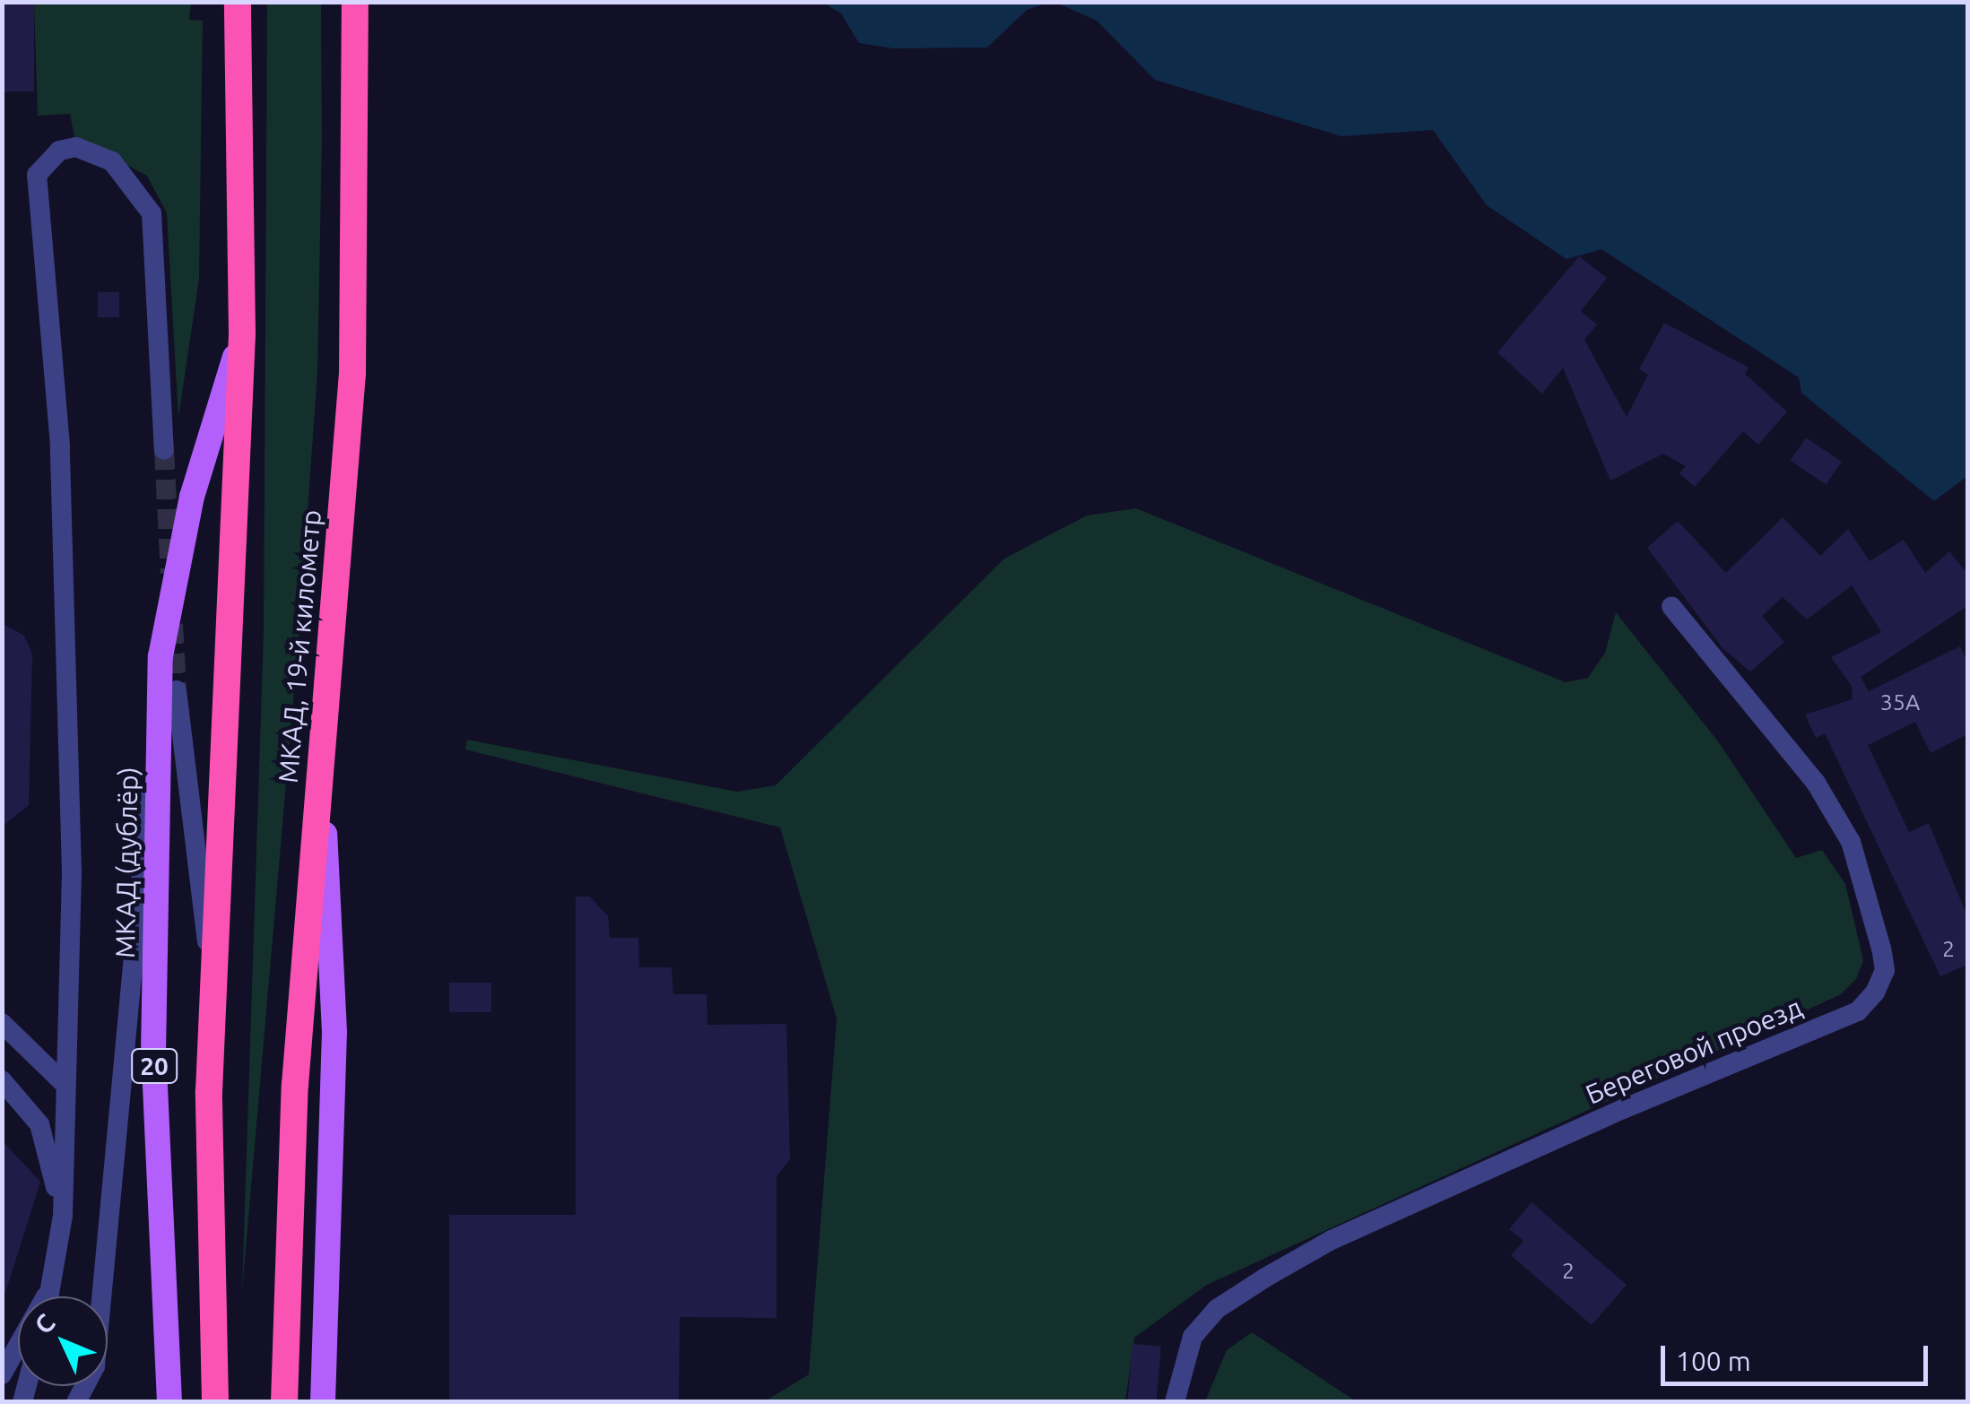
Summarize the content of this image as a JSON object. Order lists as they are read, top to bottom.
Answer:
{
  "streets": {
    "highway": ["МКАД, 19-й километр"],
    "main road": ["МКАД (дублёр)", "20"],
    "street": ["Береговой проезд"]
  },
  "house_numbers": ["35А", "2", "2"],
  "scale_bar": "100 m",
  "north": "top left"
}
